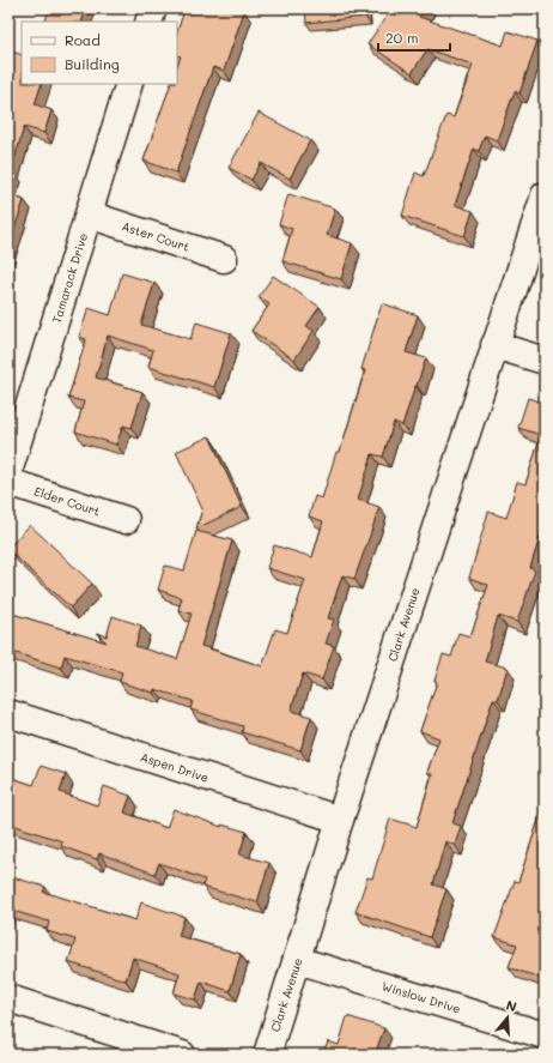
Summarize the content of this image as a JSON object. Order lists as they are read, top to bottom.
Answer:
{
  "streets": {
    "street": [
      "Aster Court",
      "Tamarack Drive",
      "Elder Court",
      "Clark Avenue",
      "Aspen Drive",
      "Winslow Drive"
    ]
  },
  "crossings": [
    ["Aster Court", "Tamarack Drive"],
    ["Clark Avenue", "Aspen Drive"],
    ["Clark Avenue", "Winslow Drive"]
  ],
  "legend": ["Road", "Building"],
  "scale_bar": "20 m",
  "north": "top"
}
